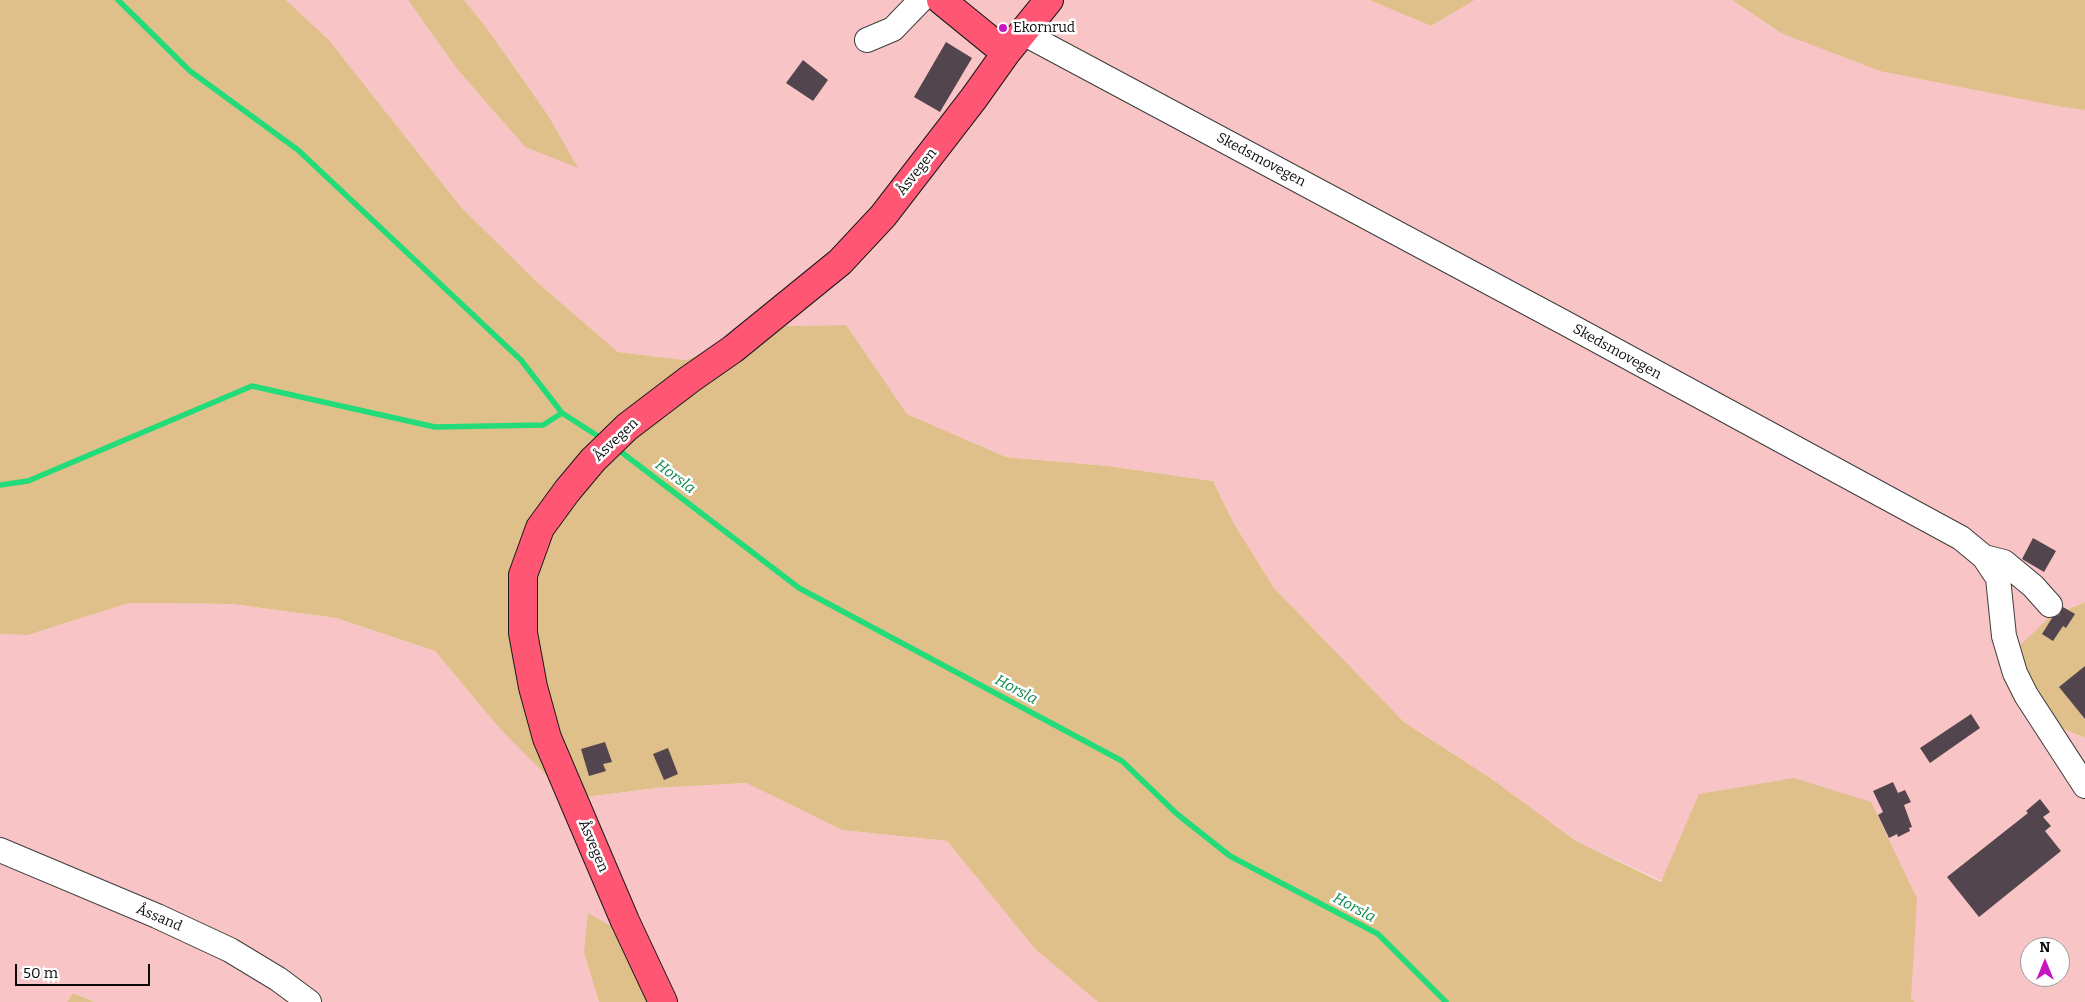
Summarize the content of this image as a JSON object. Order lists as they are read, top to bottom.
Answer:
{
  "streets": {
    "main road": ["Åsvegen"],
    "street": ["Skedsmovegen", "Åssand"]
  },
  "crossings": [
    ["Skedsmovegen", "Åsvegen"]
  ],
  "water": ["Horsla"],
  "places": ["Ekornrud"],
  "scale_bar": "50 m",
  "north": "top"
}
